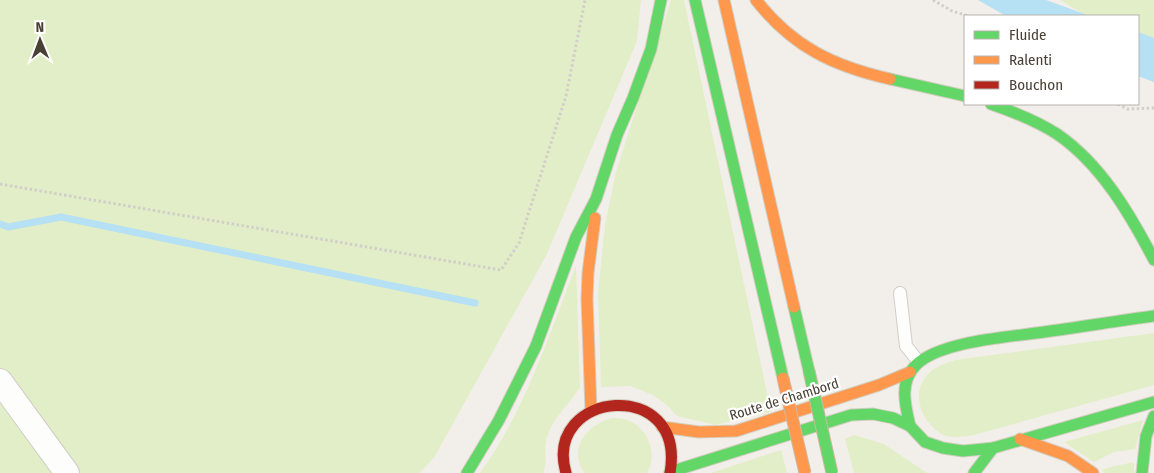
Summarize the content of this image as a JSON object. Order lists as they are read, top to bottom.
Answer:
{
  "streets": {
    "main road": ["Route de Chambord"]
  },
  "legend": ["Fluide", "Ralenti", "Bouchon"],
  "north": "top"
}
